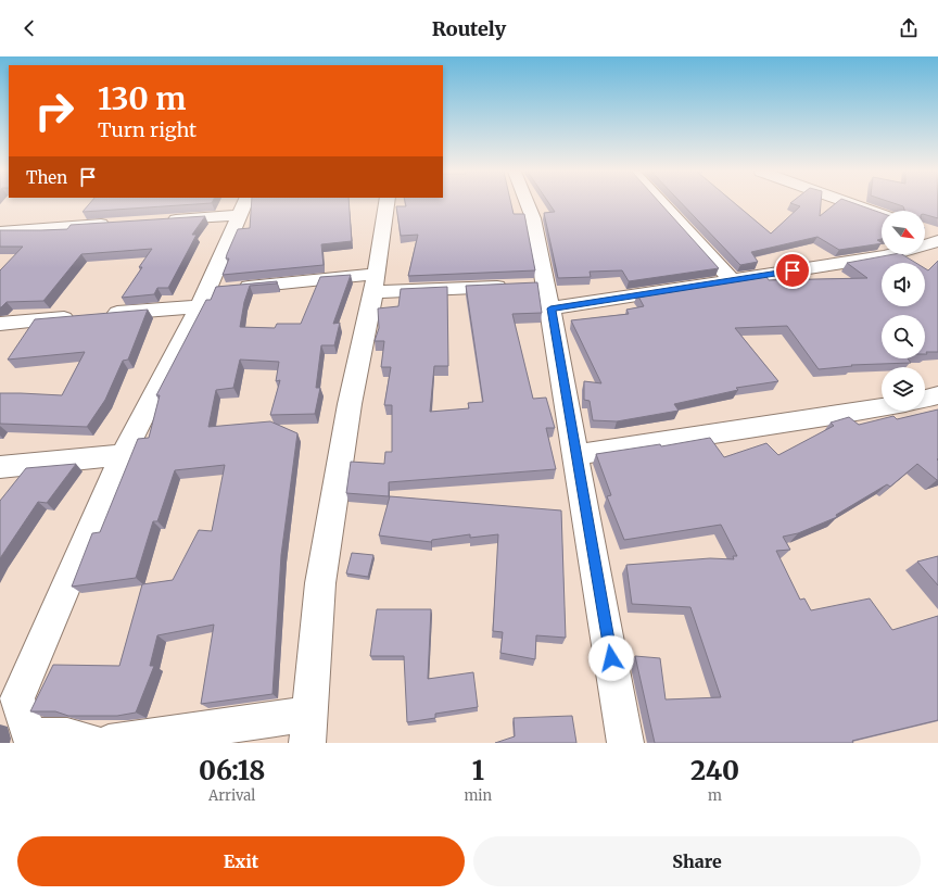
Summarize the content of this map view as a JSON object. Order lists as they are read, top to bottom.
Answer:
{
  "north": "bottom right",
  "page": {
    "header": "Routely",
    "turn": ["130 m", "Turn right"],
    "then": "Then",
    "eta": [
      "06:18",
      "Arrival",
      "1",
      "min",
      "240",
      "m"
    ],
    "buttons": ["Exit", "Share"]
  }
}
